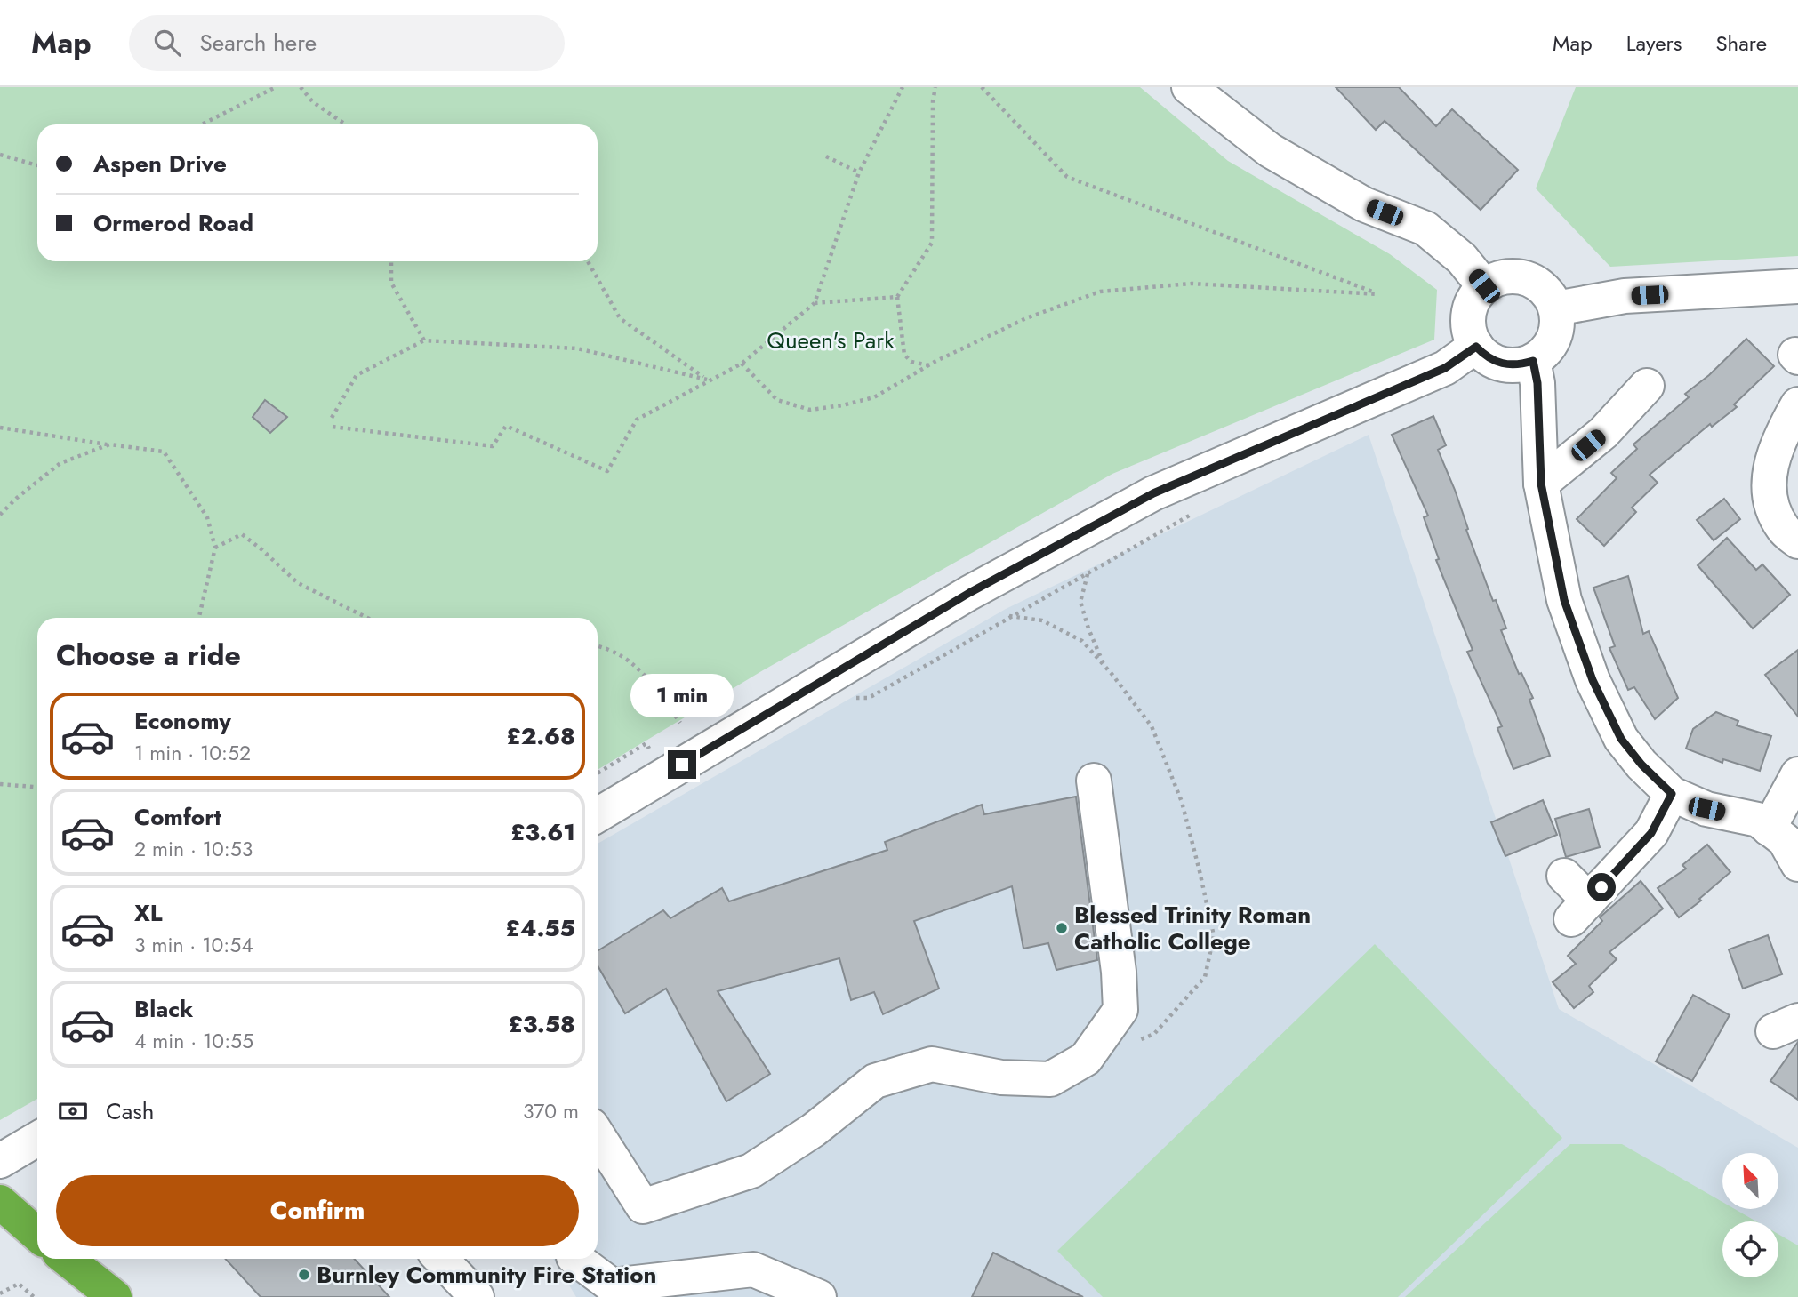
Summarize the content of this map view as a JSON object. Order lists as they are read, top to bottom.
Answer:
{
  "parks": ["Queen's Park"],
  "places": ["Blessed Trinity Roman Catholic College", "Burnley Community Fire Station"],
  "north": "top left",
  "page": {
    "header": "Map",
    "search": "Search here",
    "nav": ["Map", "Layers", "Share"],
    "banner": ["Aspen Drive", "Ormerod Road"],
    "heading": "Choose a ride",
    "bubble": "1 min",
    "list": [
      {
        "name": "Economy",
        "note": "1 min · 10:52",
        "value": "£2.68"
      },
      {
        "name": "Comfort",
        "note": "2 min · 10:53",
        "value": "£3.61"
      },
      {
        "name": "XL",
        "note": "3 min · 10:54",
        "value": "£4.55"
      },
      {
        "name": "Black",
        "note": "4 min · 10:55",
        "value": "£3.58"
      }
    ],
    "pay": ["Cash", "370 m"],
    "buttons": "Confirm"
  }
}
